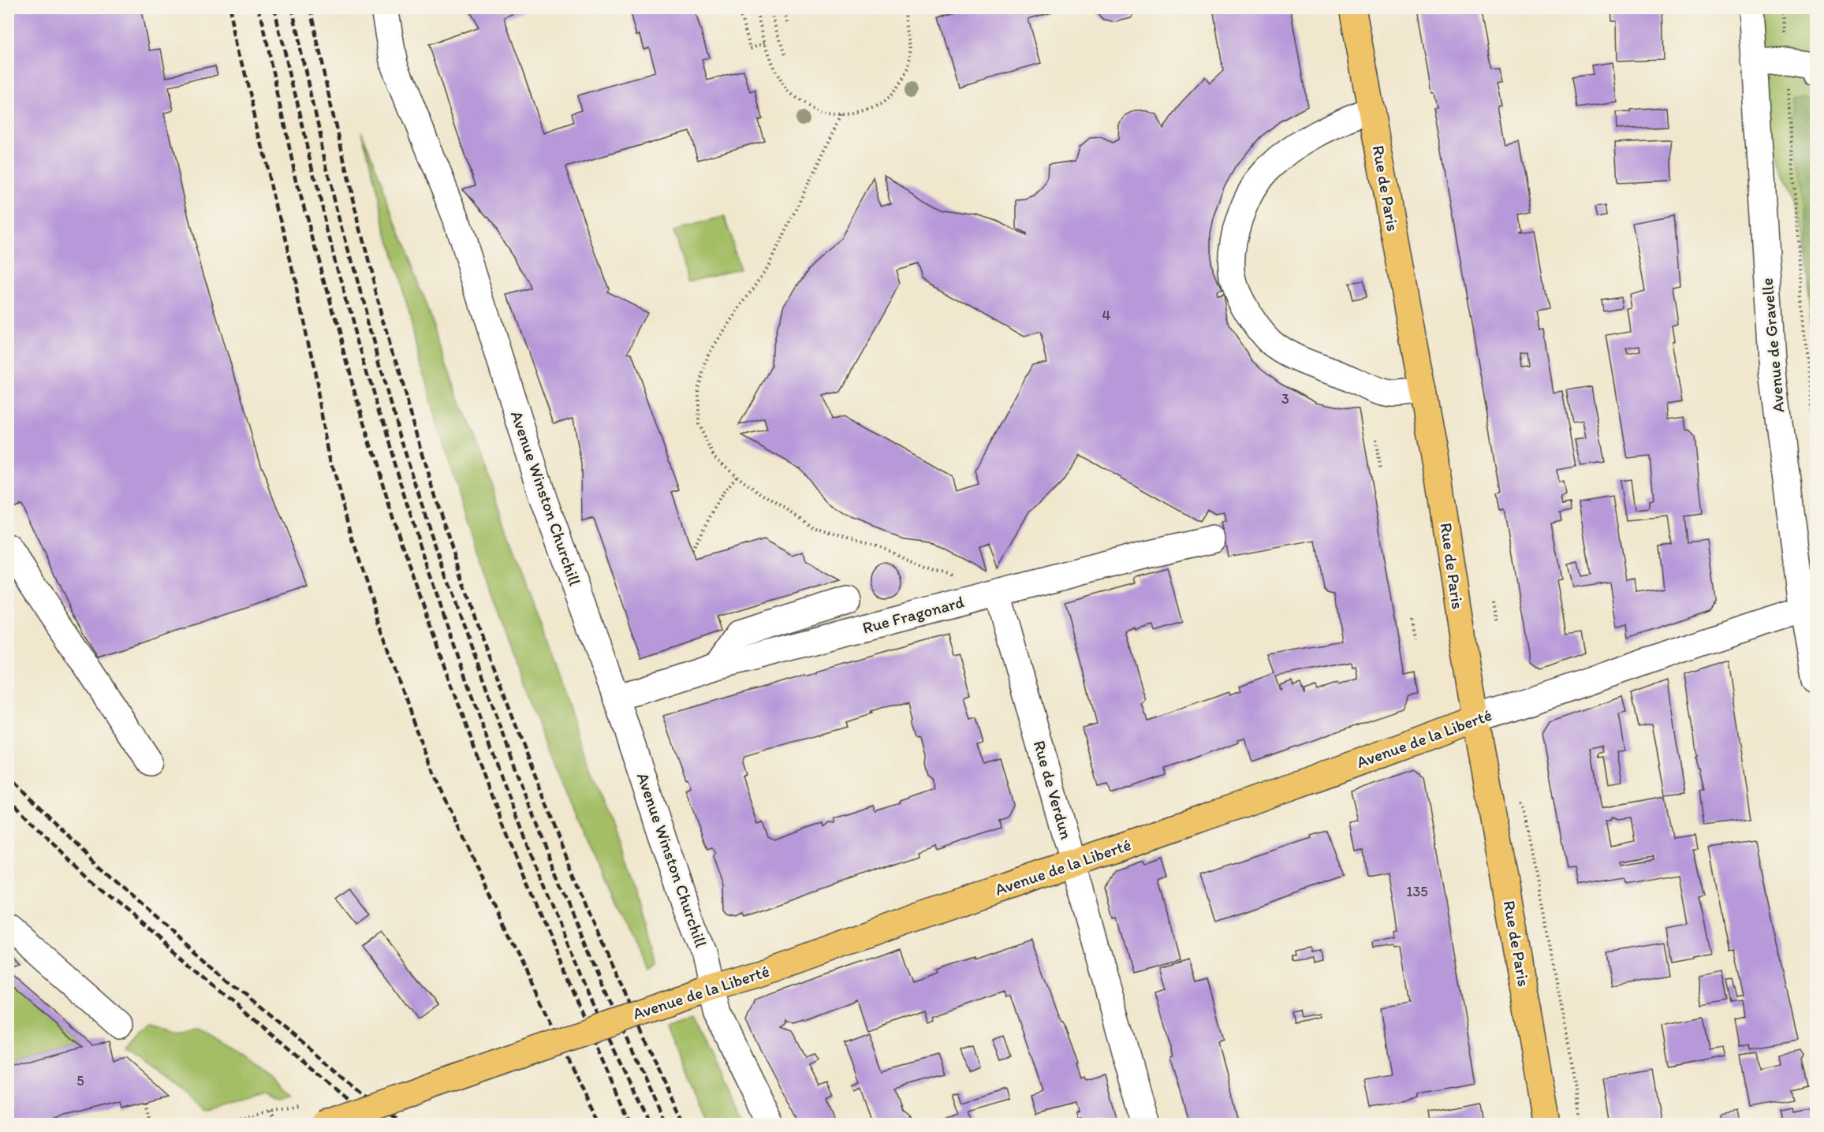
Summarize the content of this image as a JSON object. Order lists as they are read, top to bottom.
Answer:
{
  "streets": {
    "main road": ["Rue de Paris", "Avenue de la Liberté"],
    "street": [
      "Avenue de Gravelle",
      "Avenue Winston Churchill",
      "Rue Fragonard",
      "Rue de Verdun"
    ]
  },
  "crossings": [
    ["Rue de Paris", "Avenue de la Liberté"],
    ["Avenue de Gravelle", "Avenue de la Liberté"],
    ["Avenue Winston Churchill", "Rue Fragonard"],
    ["Avenue Winston Churchill", "Avenue de la Liberté"],
    ["Rue Fragonard", "Rue de Verdun"],
    ["Avenue de la Liberté", "Rue de Verdun"]
  ],
  "house_numbers": [
    "4",
    "3",
    "135",
    "5"
  ]
}
